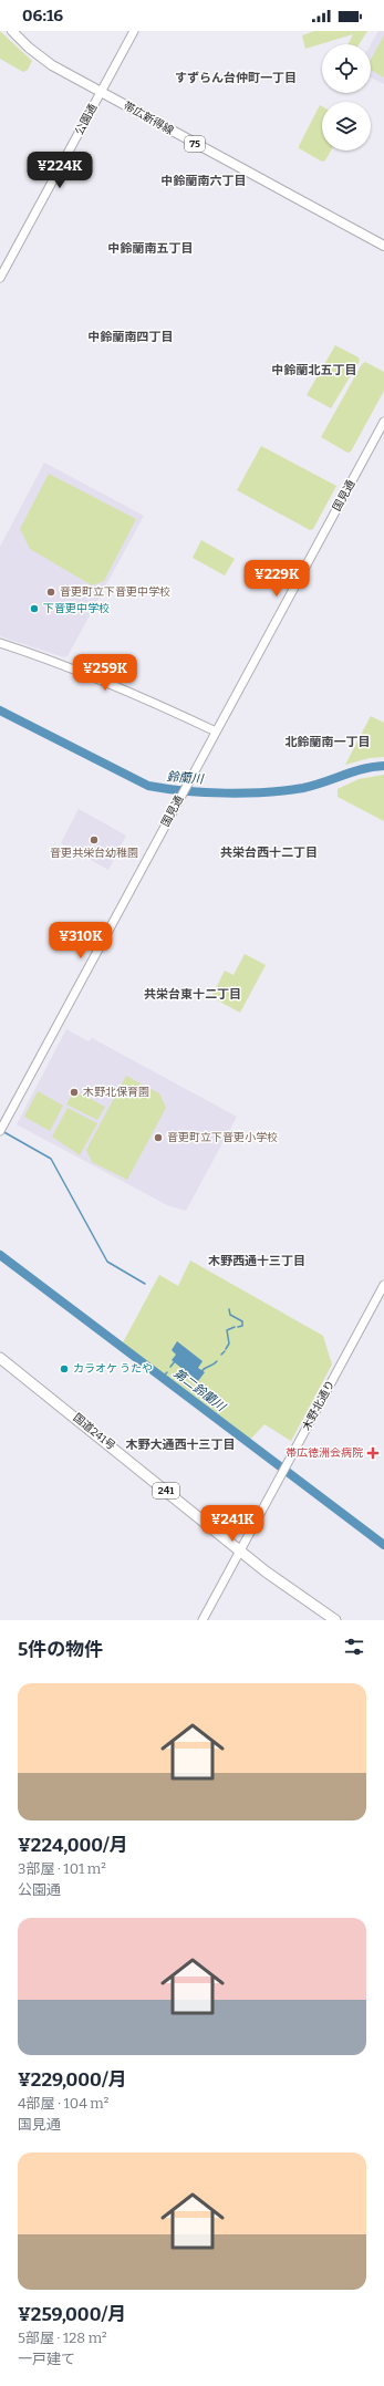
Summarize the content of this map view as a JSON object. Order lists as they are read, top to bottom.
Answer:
{
  "streets": {
    "highway": ["国道241号", "241"],
    "main road": ["帯広新得線", "75"],
    "street": ["公園通", "国見通", "木野北通り"]
  },
  "crossings": [
    ["帯広新得線", "公園通"],
    ["木野北通り", "国道241号"]
  ],
  "districts": [
    "すずらん台仲町一丁目",
    "中鈴蘭南六丁目",
    "中鈴蘭南五丁目",
    "中鈴蘭南四丁目",
    "中鈴蘭北五丁目",
    "北鈴蘭南一丁目",
    "共栄台西十二丁目",
    "共栄台東十二丁目",
    "木野西通十三丁目",
    "木野大通西十三丁目"
  ],
  "water": ["鈴蘭川", "第二鈴蘭川"],
  "places": {
    "other": [
      "音更町立下音更中学校",
      "下音更中学校",
      "音更共栄台幼稚園",
      "木野北保育園",
      "音更町立下音更小学校",
      "カラオケ うたや"
    ],
    "health": ["帯広徳洲会病院"]
  },
  "page": {
    "status": "06:16",
    "price": [
      "¥224K",
      "¥229K",
      "¥259K",
      "¥310K",
      "¥241K"
    ],
    "heading": "5件の物件",
    "list": [
      {
        "name": "¥224,000/月",
        "note": "3部屋 · 101 m² · 公園通"
      },
      {
        "name": "¥229,000/月",
        "note": "4部屋 · 104 m² · 国見通"
      },
      {
        "name": "¥259,000/月",
        "note": "5部屋 · 128 m² · 一戸建て"
      }
    ]
  }
}
